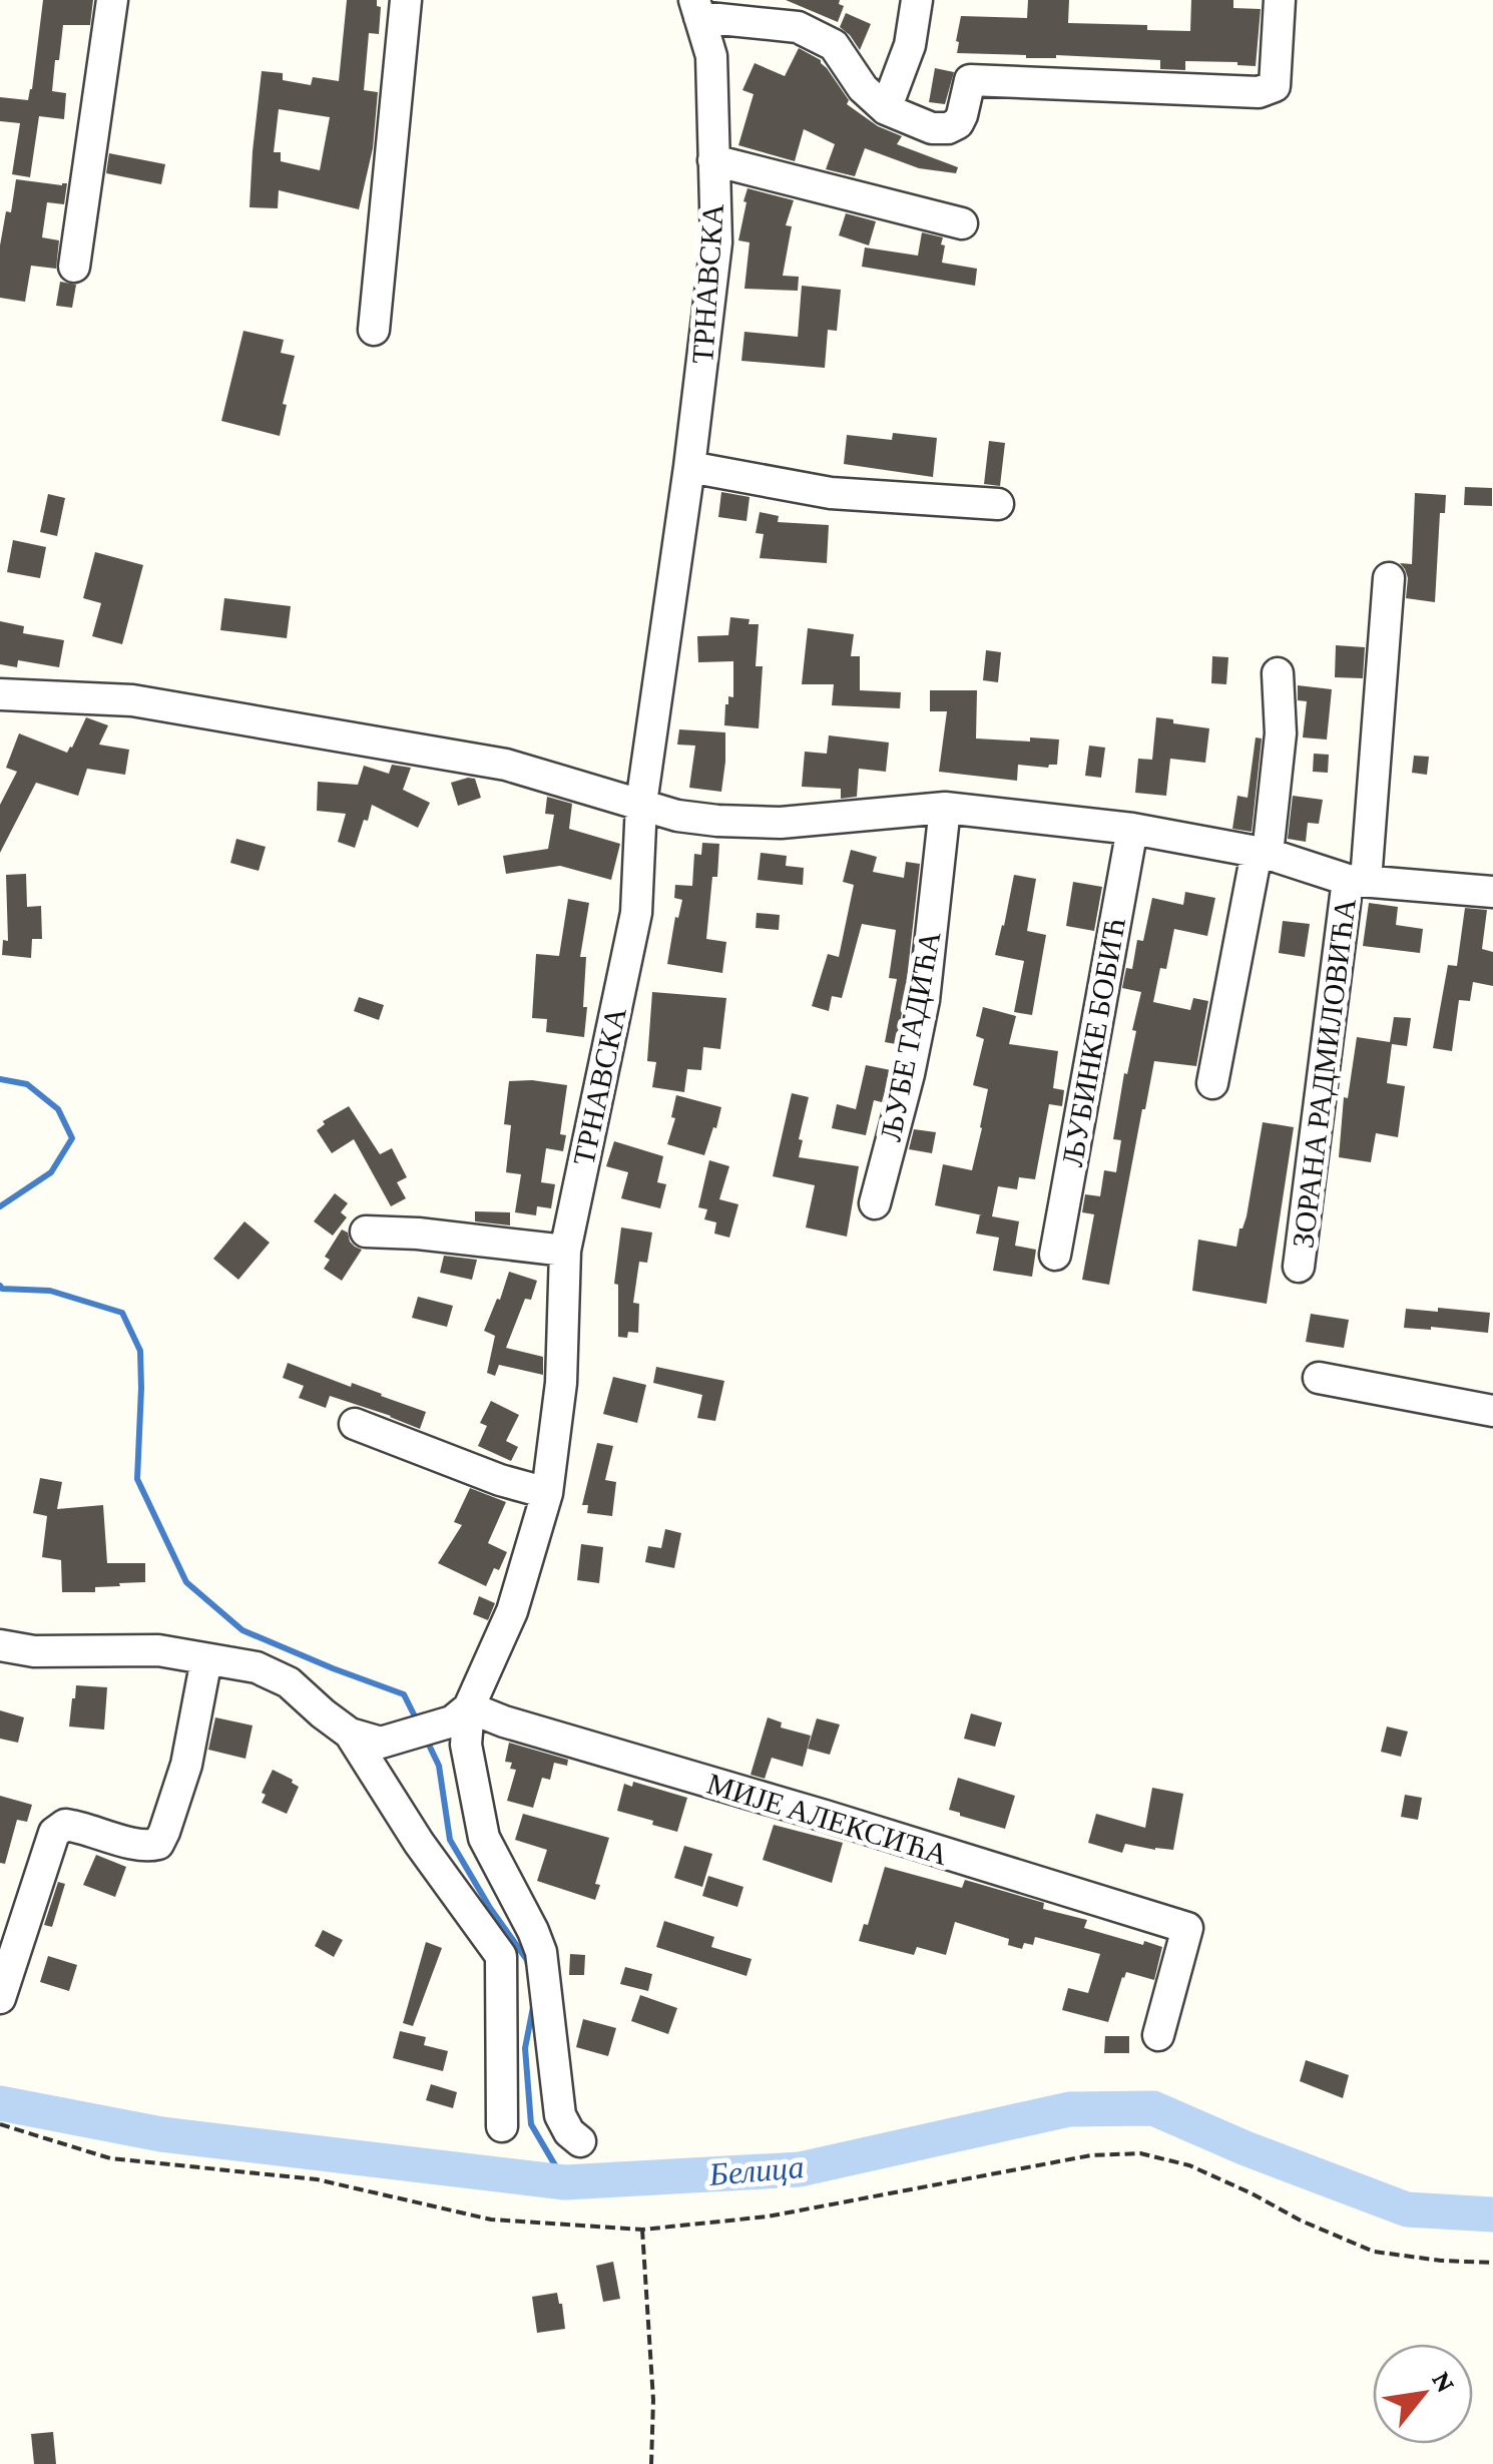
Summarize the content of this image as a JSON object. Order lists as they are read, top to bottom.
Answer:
{
  "streets": {
    "street": [
      "ТРНАВСКА",
      "ЉУБЕ ТАДИЋА",
      "ЉУБИНКЕ БОБИЋ",
      "ЗОРАНА РАДМИЛОВИЋА",
      "МИЈЕ АЛЕКСИЋА"
    ]
  },
  "crossings": [
    ["ТРНАВСКА", "МИЈЕ АЛЕКСИЋА"]
  ],
  "water": ["Белица"],
  "north": "top right"
}
